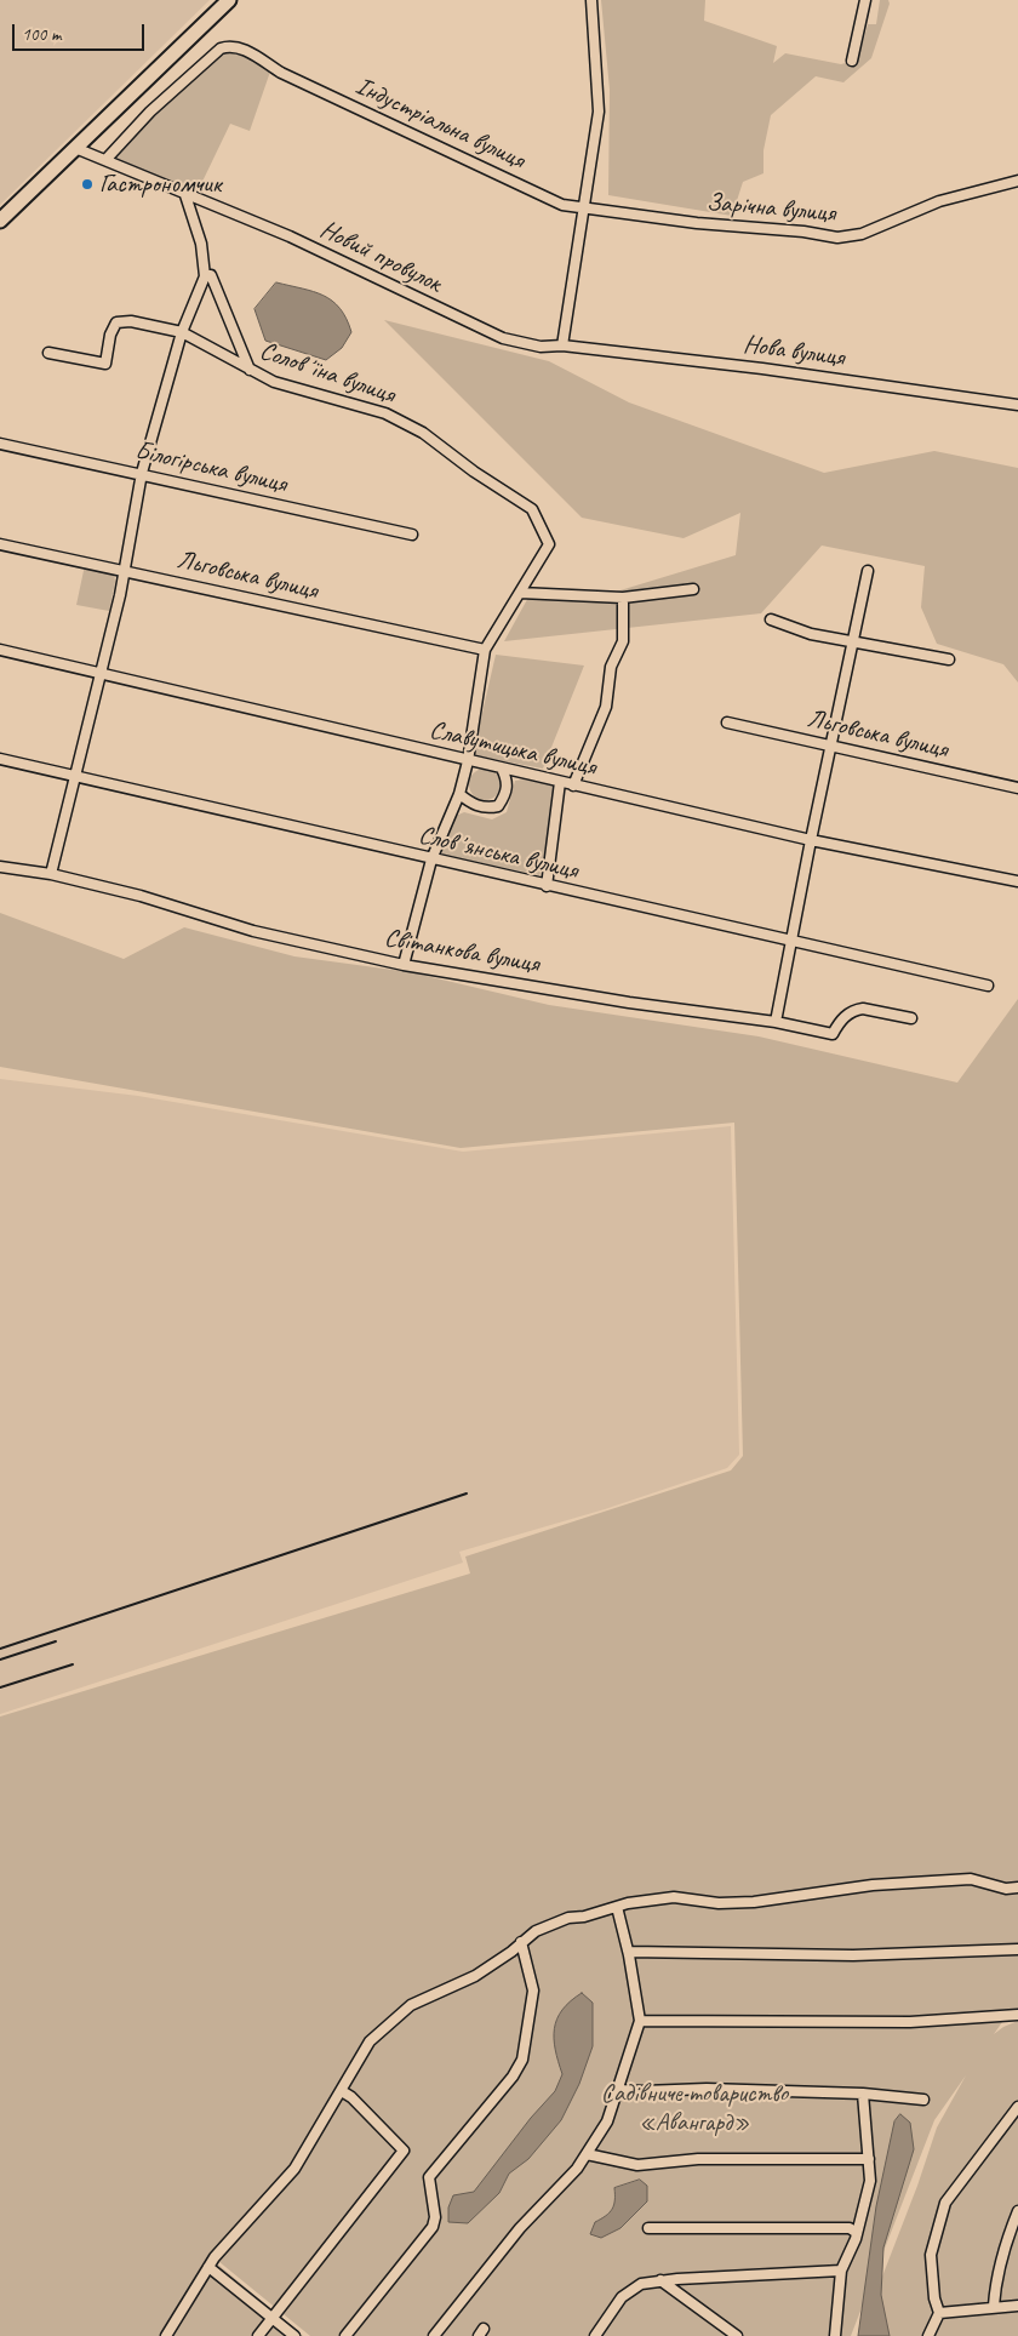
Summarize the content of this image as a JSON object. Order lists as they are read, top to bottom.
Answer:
{
  "streets": {
    "street": [
      "Індустріальна вулиця",
      "Зарічна вулиця",
      "Новий провулок",
      "Нова вулиця",
      "Соловʼїна вулиця",
      "Білогірська вулиця",
      "Льговська вулиця",
      "Славутицька вулиця",
      "Словʼянська вулиця",
      "Світанкова вулиця"
    ]
  },
  "crossings": [
    ["Індустріальна вулиця", "Зарічна вулиця"],
    ["Індустріальна вулиця", "Новий провулок"],
    ["Новий провулок", "Нова вулиця"]
  ],
  "parks": ["Садівниче товариство «Авангард»"],
  "places": ["Гастрономчик"],
  "scale_bar": "100 m"
}
